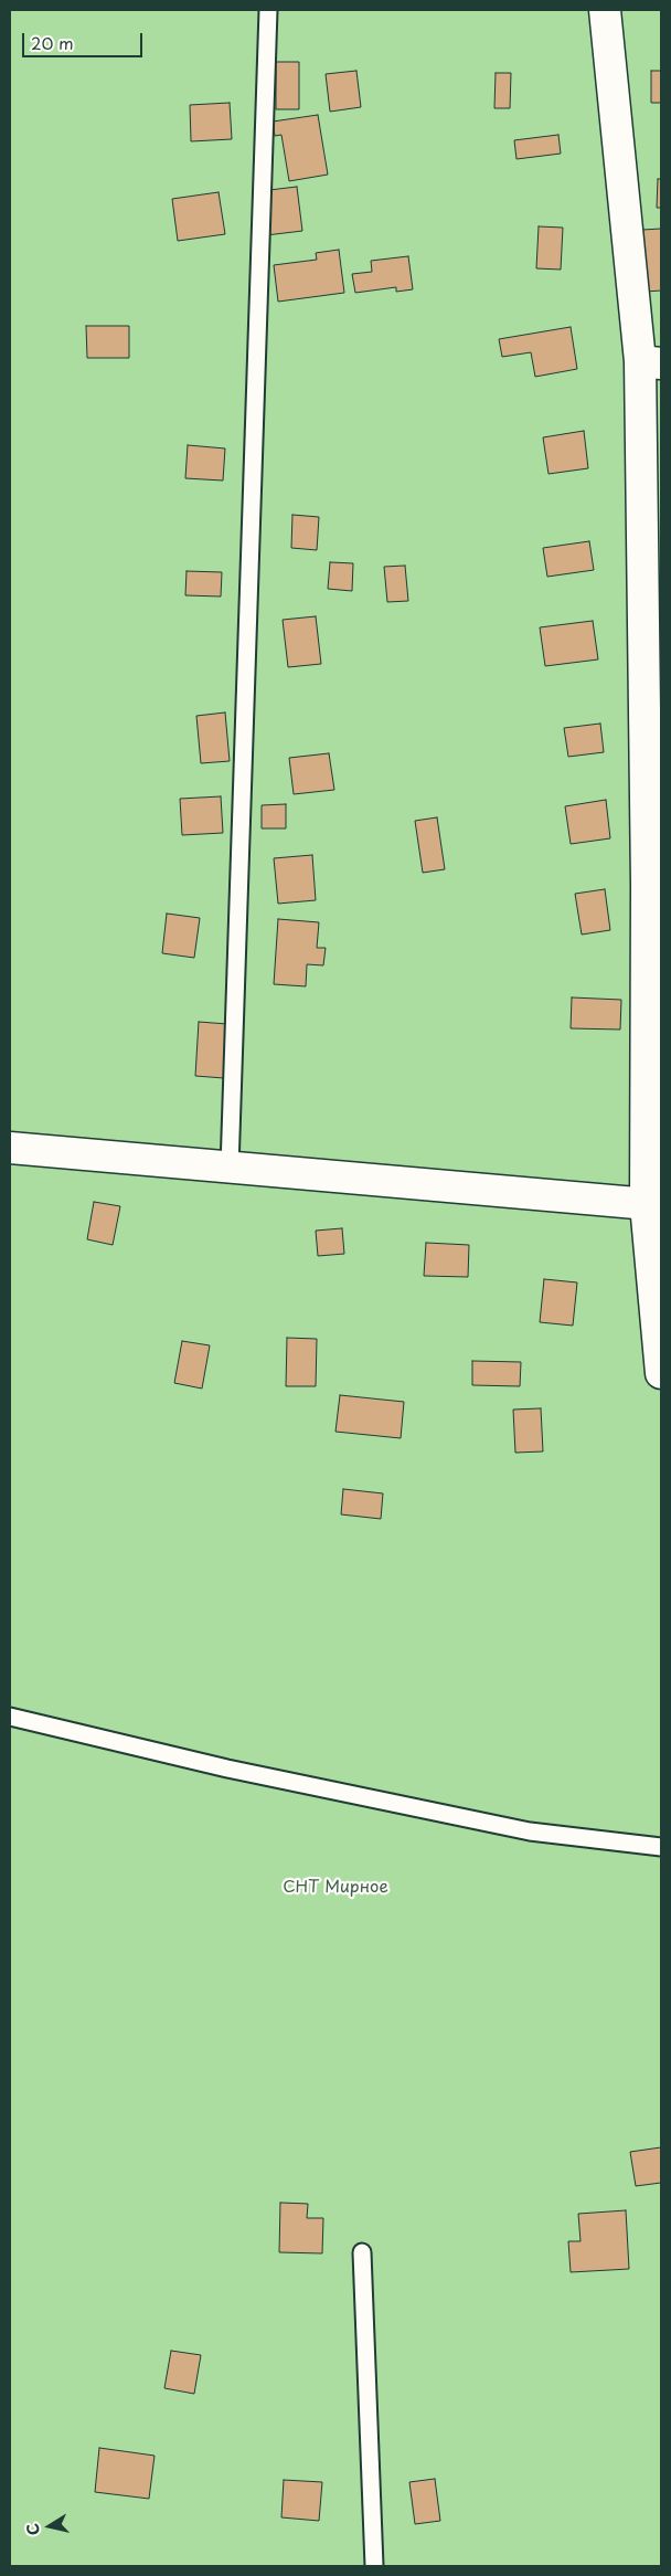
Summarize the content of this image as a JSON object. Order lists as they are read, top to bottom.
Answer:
{
  "parks": ["СНТ Мирное"],
  "scale_bar": "20 m",
  "north": "left"
}
